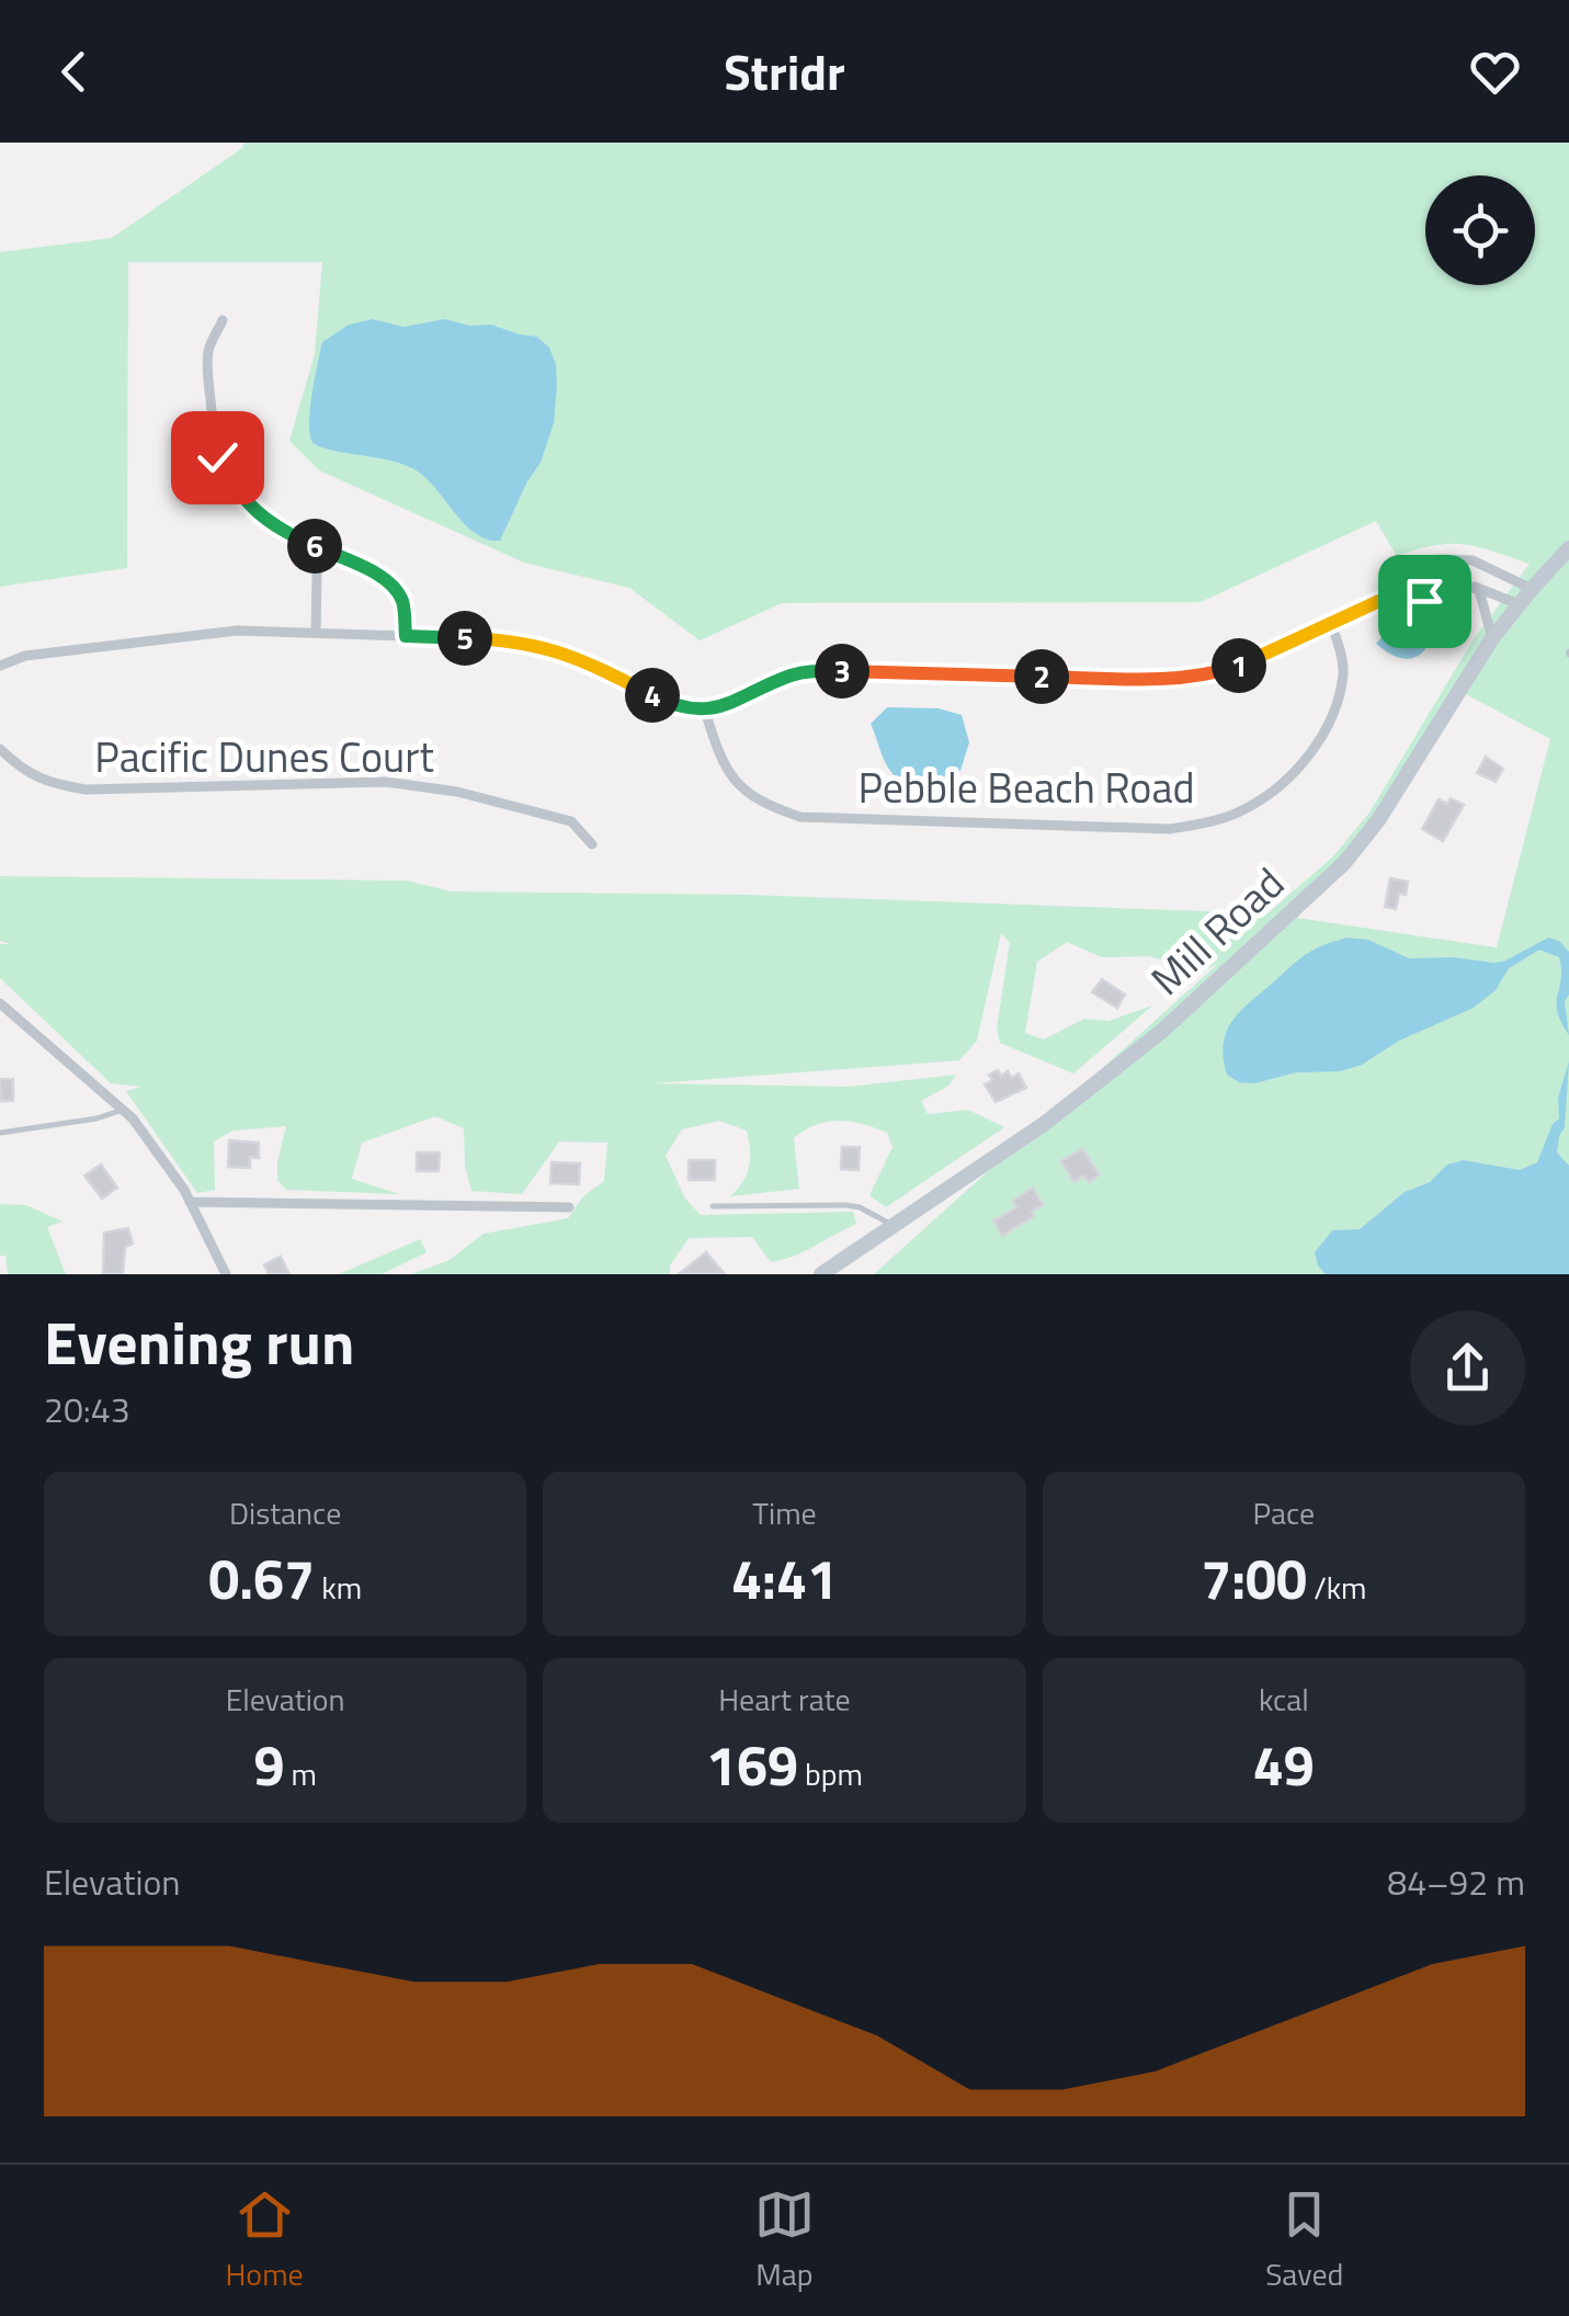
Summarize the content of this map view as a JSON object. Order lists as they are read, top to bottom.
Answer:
{
  "streets": {
    "main road": ["Mill Road"],
    "street": ["Pacific Dunes Court", "Pebble Beach Road"]
  },
  "page": {
    "header": "Stridr",
    "pins": [
      "6",
      "5",
      "1",
      "3",
      "2",
      "4"
    ],
    "heading": ["Evening run", "20:43"],
    "stats": [
      ["Distance", "0.67 km"],
      ["Time", "4:41"],
      ["Pace", "7:00 /km"],
      ["Elevation", "9 m"],
      ["Heart rate", "169 bpm"],
      ["kcal", "49"]
    ],
    "chart": ["Elevation", "84–92 m"],
    "tabs": ["Home", "Map", "Saved"]
  }
}
